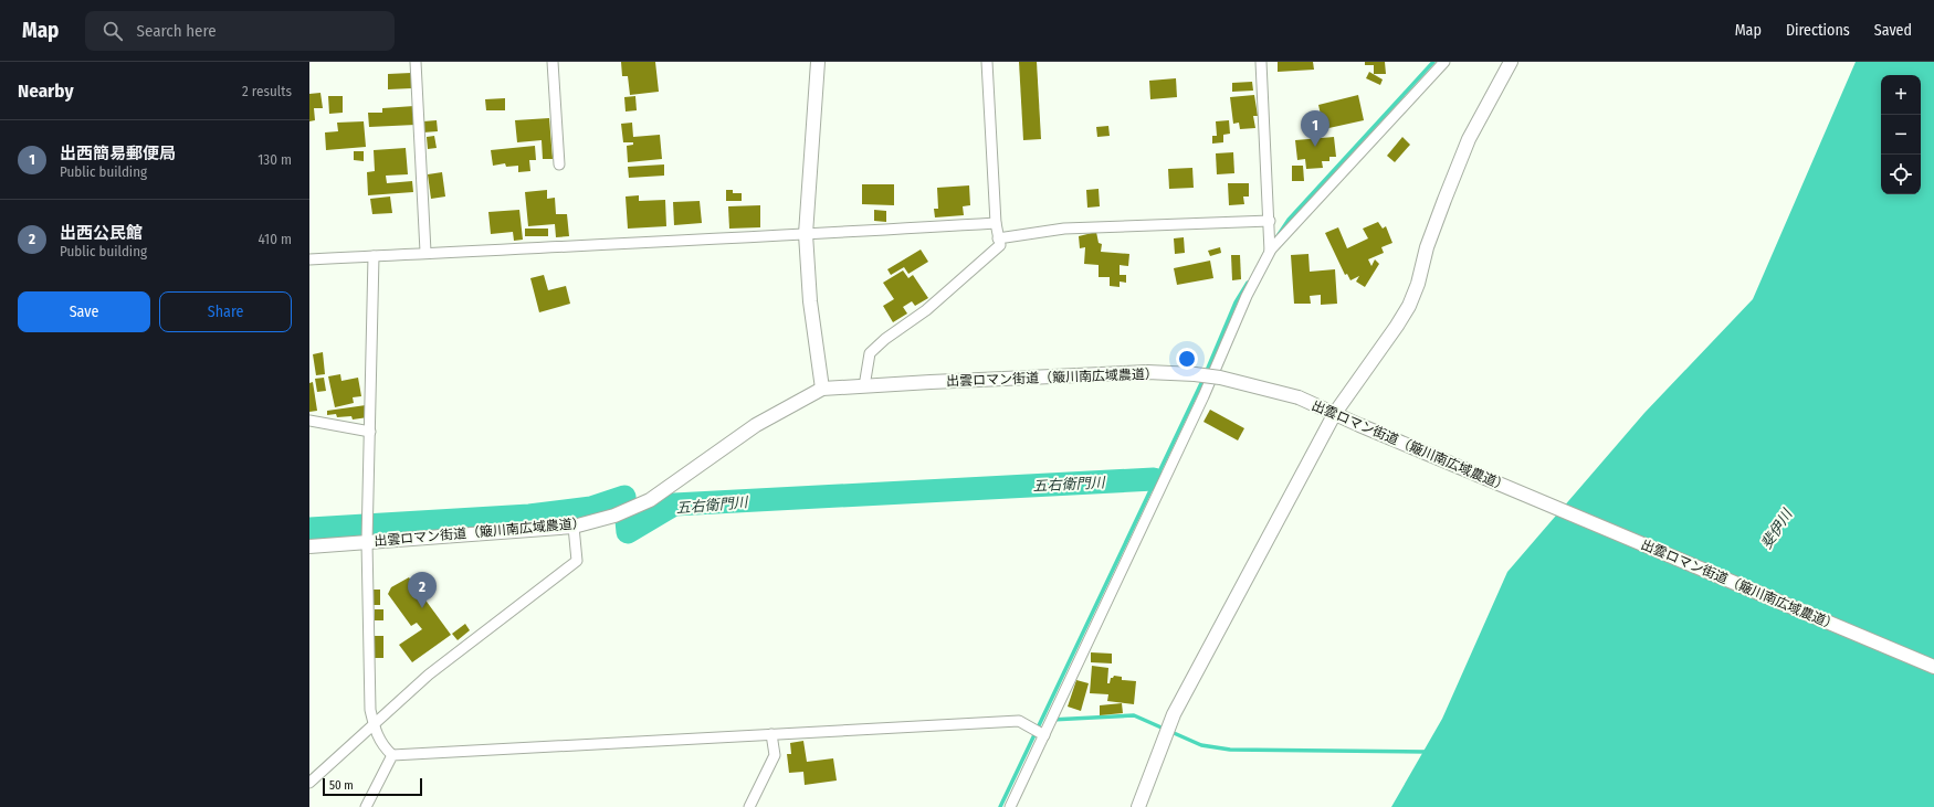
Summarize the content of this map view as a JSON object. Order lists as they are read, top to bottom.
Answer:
{
  "streets": {
    "street": ["出雲ロマン街道（簸川南広域農道）"]
  },
  "water": ["五右衛門川", "斐伊川"],
  "scale_bar": "50 m",
  "page": {
    "header": "Map",
    "search": "Search here",
    "nav": ["Map", "Directions", "Saved"],
    "heading": ["Nearby", "2 results"],
    "map_buttons": ["+", "−"],
    "pins": ["1", "2"],
    "list": [
      {
        "mark": "1",
        "name": "出西簡易郵便局",
        "note": "Public building",
        "value": "130 m"
      },
      {
        "mark": "2",
        "name": "出西公民館",
        "note": "Public building",
        "value": "410 m"
      }
    ],
    "buttons": ["Save", "Share"],
    "scale": "50 m"
  }
}
